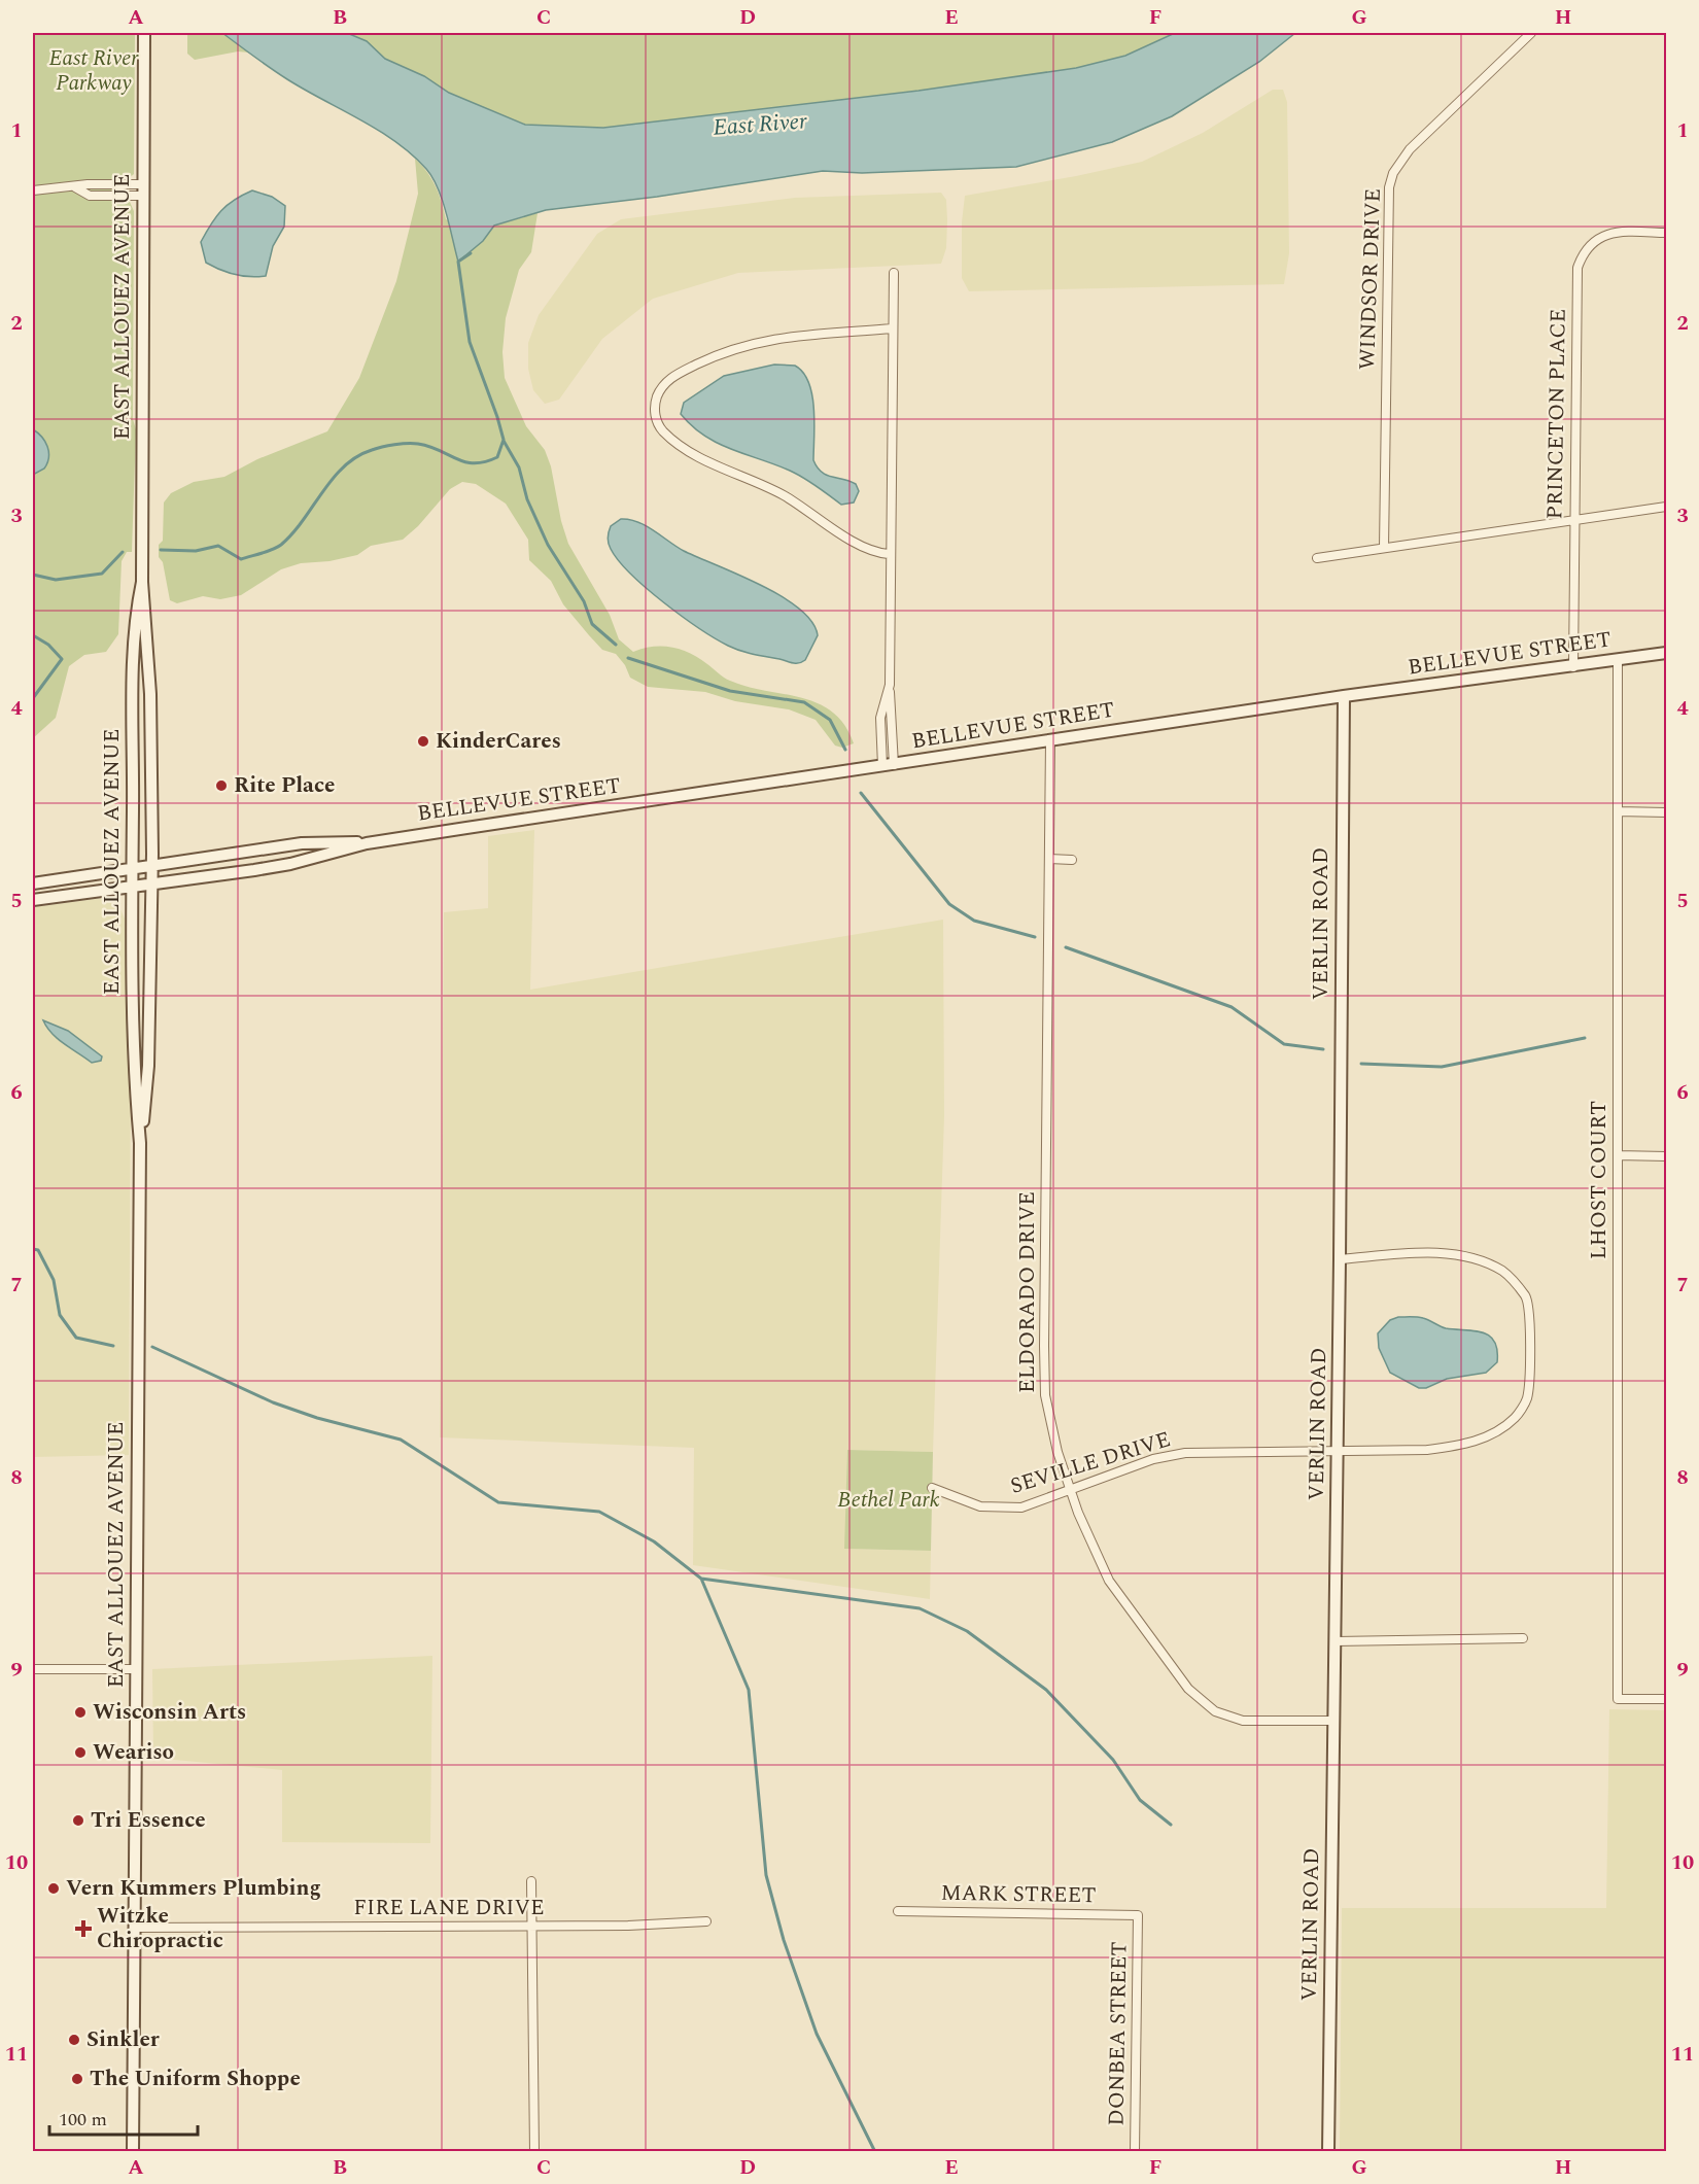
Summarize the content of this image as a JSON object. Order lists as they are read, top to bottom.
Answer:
{
  "streets": {
    "street": [
      "WINDSOR DRIVE",
      "EAST ALLOUEZ AVENUE",
      "PRINCETON PLACE",
      "BELLEVUE STREET",
      "VERLIN ROAD",
      "LHOST COURT",
      "ELDORADO DRIVE",
      "SEVILLE DRIVE",
      "MARK STREET",
      "FIRE LANE DRIVE",
      "DONBEA STREET"
    ]
  },
  "crossings": [
    ["EAST ALLOUEZ AVENUE", "BELLEVUE STREET"],
    ["EAST ALLOUEZ AVENUE", "FIRE LANE DRIVE"],
    ["PRINCETON PLACE", "BELLEVUE STREET"],
    ["BELLEVUE STREET", "VERLIN ROAD"],
    ["BELLEVUE STREET", "LHOST COURT"],
    ["BELLEVUE STREET", "ELDORADO DRIVE"],
    ["VERLIN ROAD", "ELDORADO DRIVE"],
    ["VERLIN ROAD", "SEVILLE DRIVE"],
    ["ELDORADO DRIVE", "SEVILLE DRIVE"],
    ["MARK STREET", "DONBEA STREET"]
  ],
  "water": ["East River"],
  "parks": ["East River Parkway", "Bethel Park"],
  "places": {
    "other": [
      "KinderCares",
      "Rite Place",
      "Wisconsin Arts",
      "Weariso",
      "Tri Essence",
      "Vern Kummers Plumbing",
      "Sinkler",
      "The Uniform Shoppe"
    ],
    "health": ["Witzke Chiropractic"]
  },
  "scale_bar": "100 m",
  "grid": {
    "columns": [
      "A",
      "B",
      "C",
      "D",
      "E",
      "F",
      "G",
      "H"
    ],
    "rows": [
      "1",
      "2",
      "3",
      "4",
      "5",
      "6",
      "7",
      "8",
      "9",
      "10",
      "11"
    ]
  }
}
